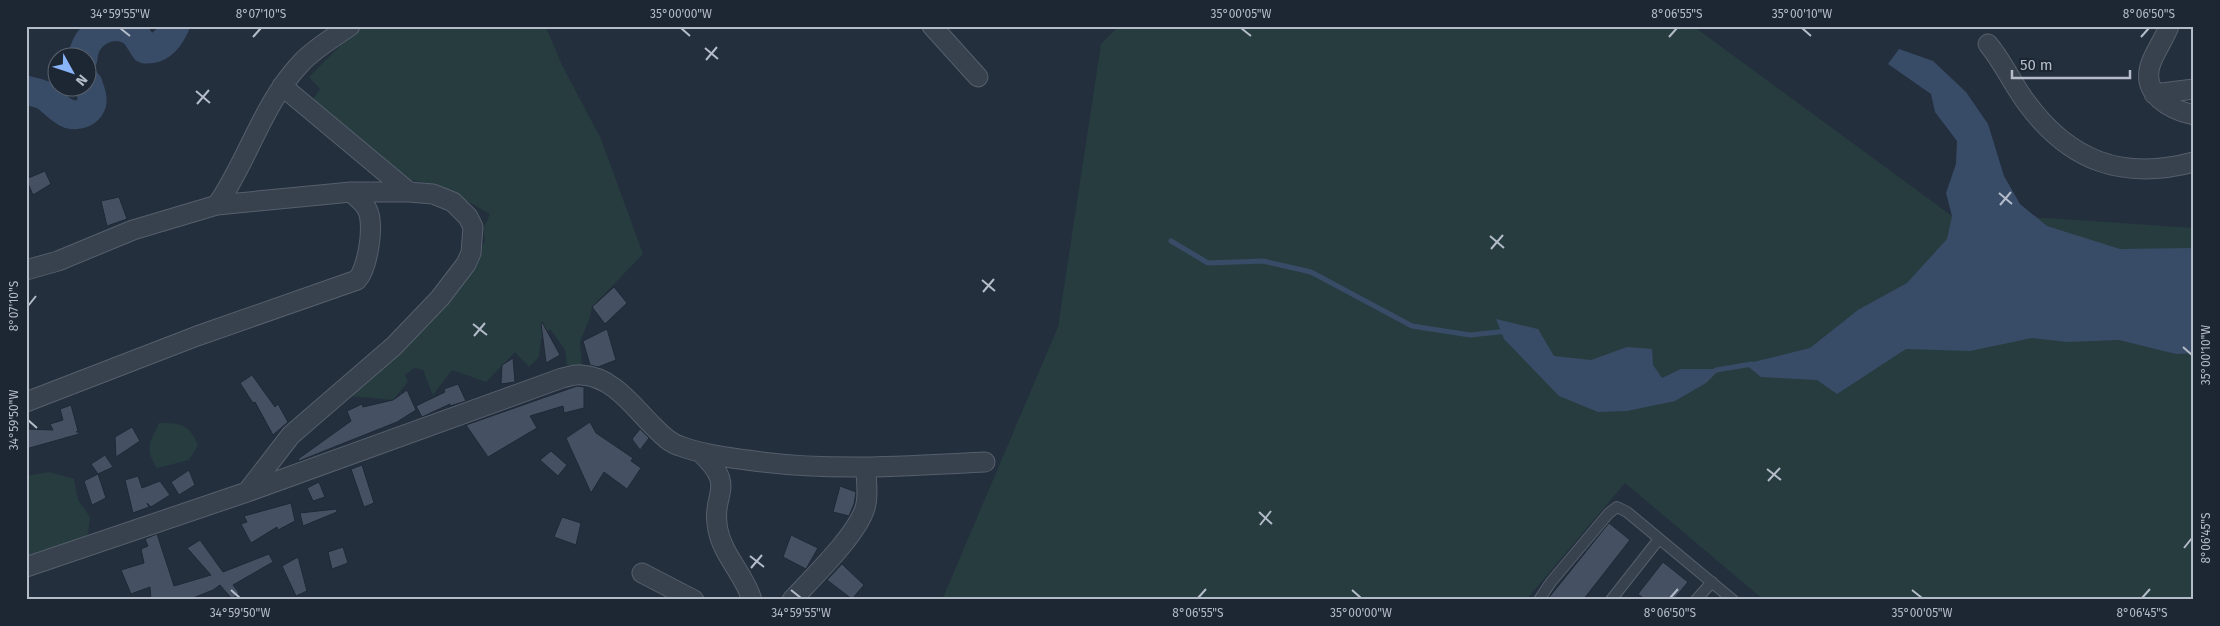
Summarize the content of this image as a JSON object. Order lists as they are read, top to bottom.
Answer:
{
  "scale_bar": "50 m",
  "north": "bottom right",
  "coordinates": [
    "34°59'55\"W",
    "8°07'10\"S",
    "35°00'00\"W",
    "35°00'05\"W",
    "8°06'55\"S",
    "35°00'10\"W",
    "8°06'50\"S",
    "34°59'50\"W",
    "8°06'45\"S"
  ]
}
